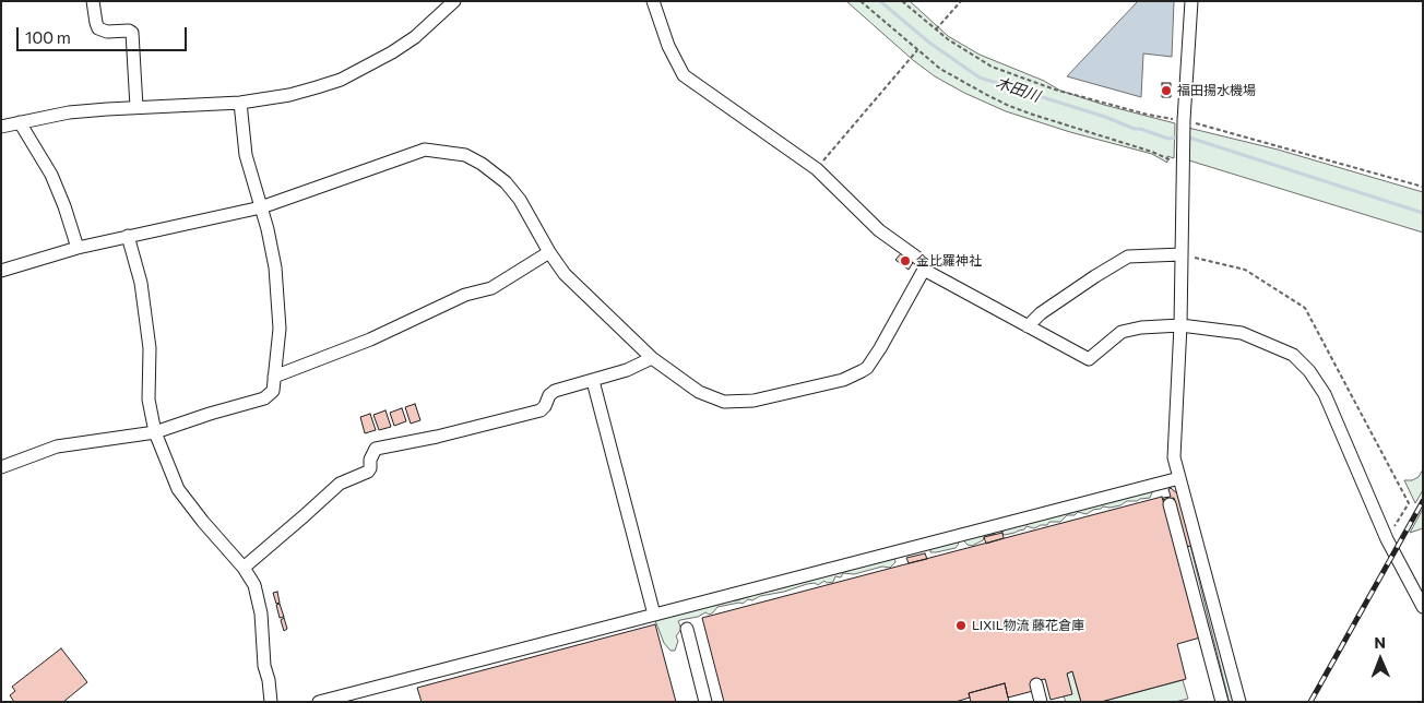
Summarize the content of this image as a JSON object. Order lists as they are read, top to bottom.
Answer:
{
  "water": ["木田川"],
  "places": ["福田揚水機場", "金比羅神社", "LIXIL物流 藤花倉庫"],
  "scale_bar": "100 m",
  "north": "top"
}
